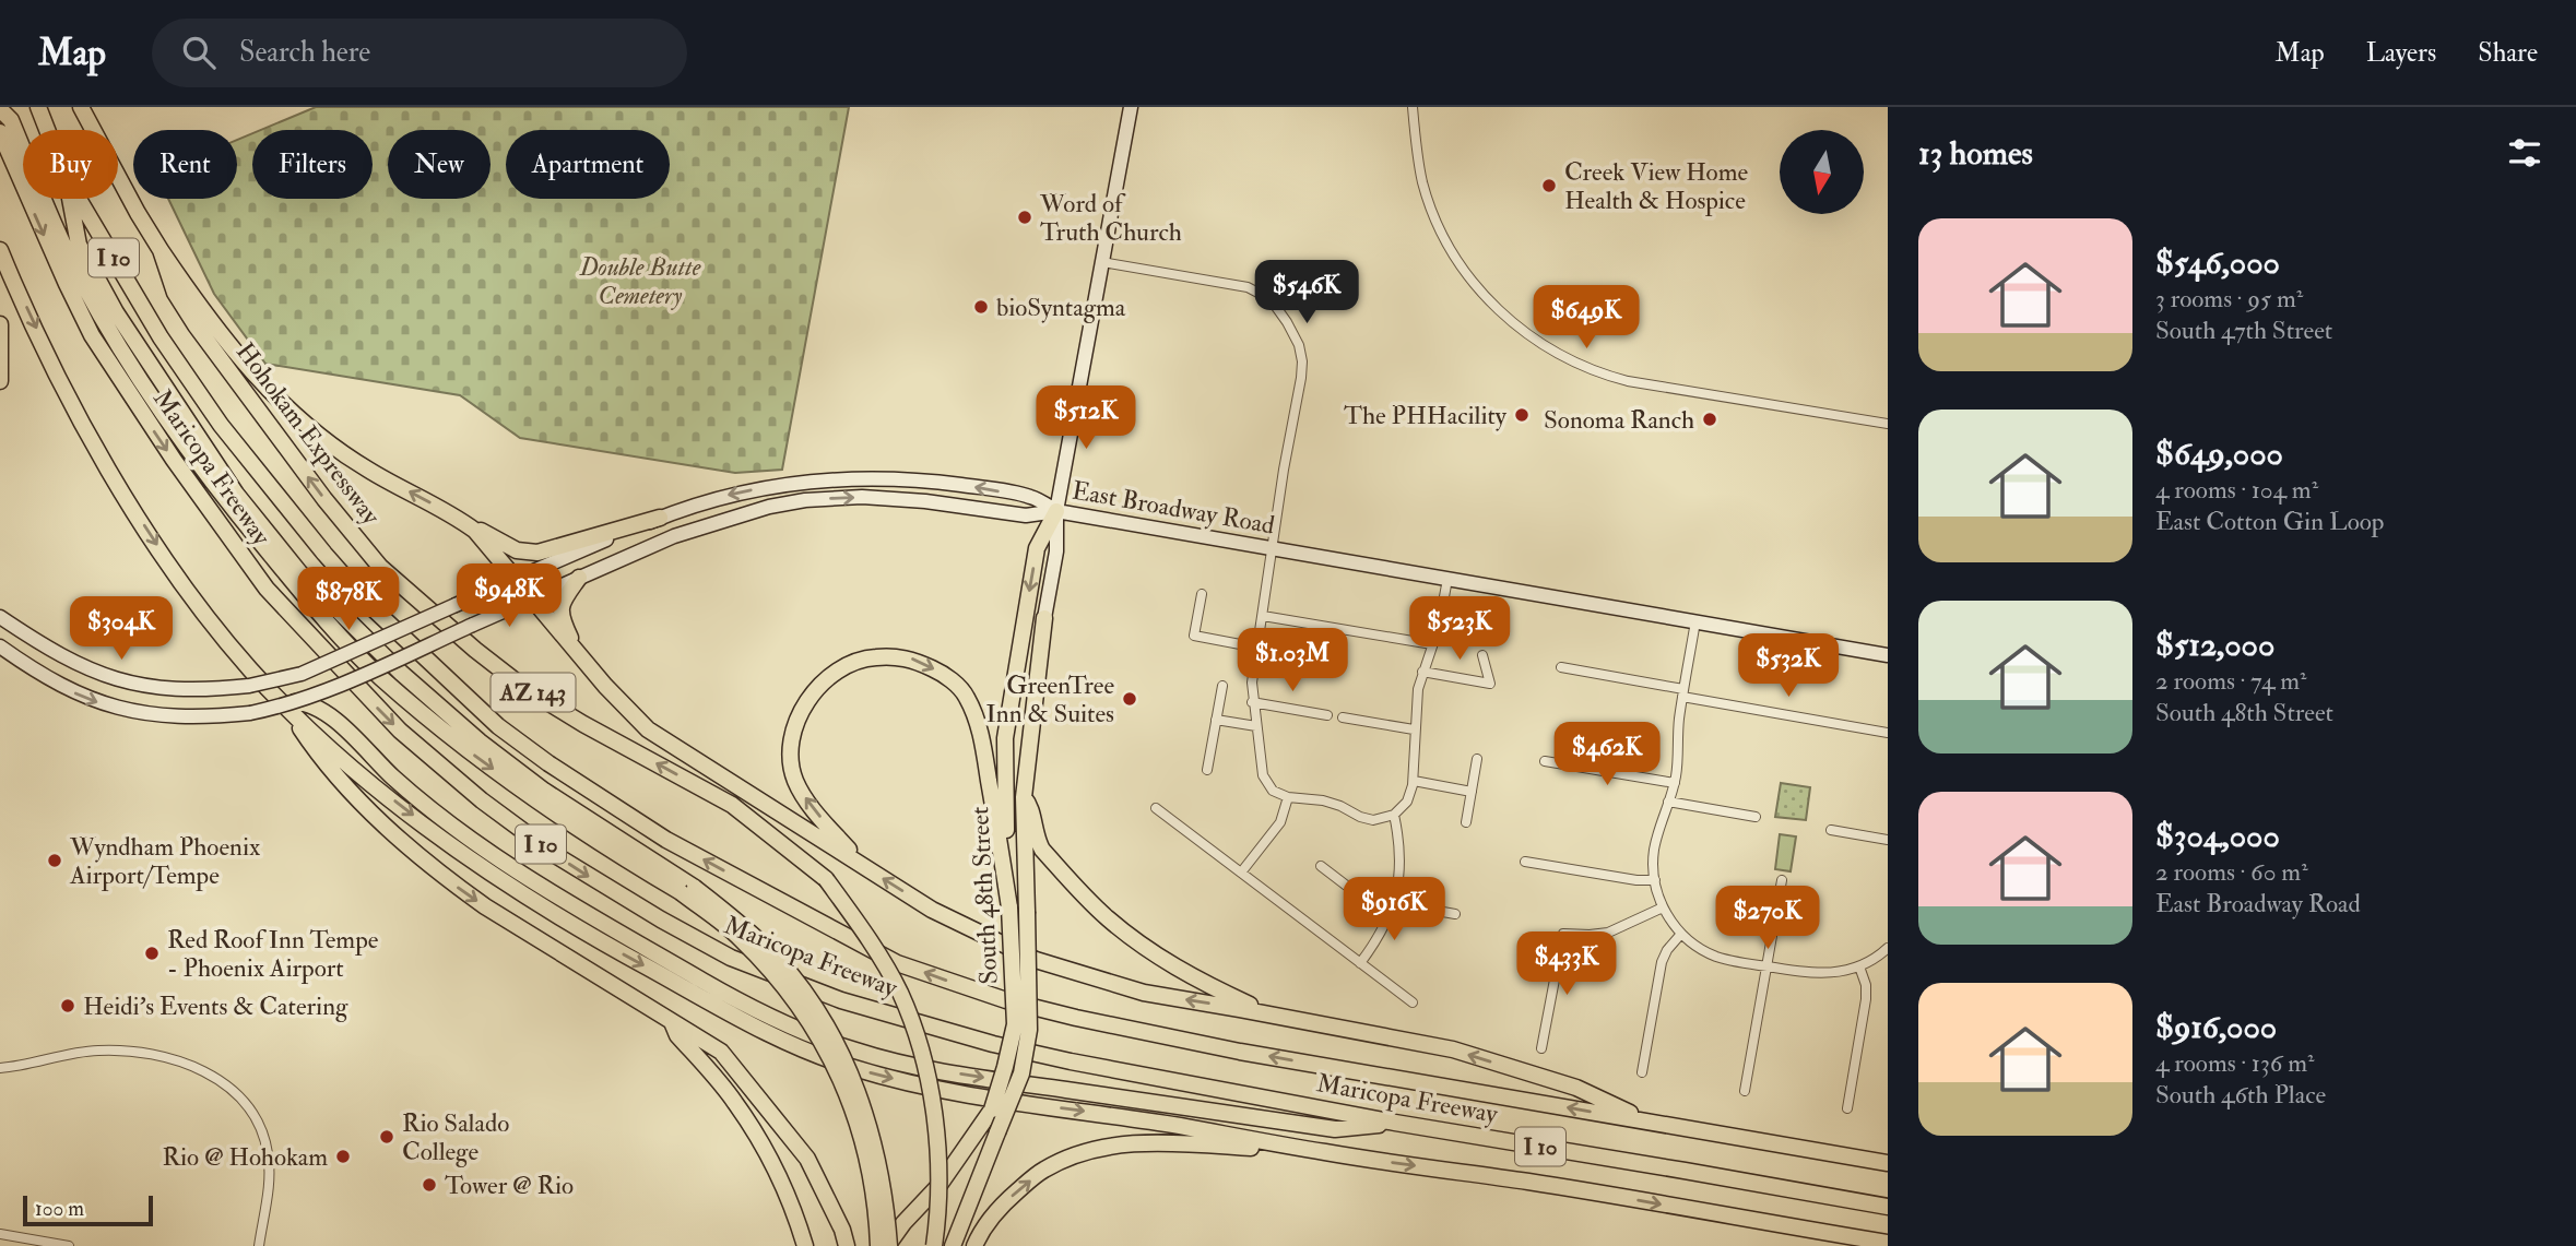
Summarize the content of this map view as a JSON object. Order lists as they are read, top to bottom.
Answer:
{
  "streets": {
    "highway": [
      "I 10",
      "Hohokam Expressway",
      "Maricopa Freeway",
      "AZ 143",
      "South 48th Street"
    ],
    "main road": ["East Broadway Road"]
  },
  "crossings": [
    ["East Broadway Road", "South 48th Street"]
  ],
  "parks": ["Double Butte Cemetery"],
  "places": [
    "Creek View Home Health & Hospice",
    "Word of Truth Church",
    "bioSyntagma",
    "The PHHacility",
    "Sonoma Ranch",
    "GreenTree Inn & Suites",
    "Wyndham Phoenix Airport/Tempe",
    "Red Roof Inn Tempe - Phoenix Airport",
    "Heidi's Events & Catering",
    "Rio Salado College",
    "Rio @ Hohokam",
    "Tower @ Rio"
  ],
  "scale_bar": "100 m",
  "north": "bottom",
  "page": {
    "header": "Map",
    "search": "Search here",
    "nav": ["Map", "Layers", "Share"],
    "heading": "13 homes",
    "chip": [
      "Buy",
      "Rent",
      "Filters",
      "New",
      "Apartment"
    ],
    "list": [
      {
        "name": "$546,000",
        "note": "3 rooms · 95 m² · South 47th Street"
      },
      {
        "name": "$649,000",
        "note": "4 rooms · 104 m² · East Cotton Gin Loop"
      },
      {
        "name": "$512,000",
        "note": "2 rooms · 74 m² · South 48th Street"
      },
      {
        "name": "$304,000",
        "note": "2 rooms · 60 m² · East Broadway Road"
      },
      {
        "name": "$916,000",
        "note": "4 rooms · 136 m² · South 46th Place"
      }
    ],
    "price": [
      "$546K",
      "$649K",
      "$512K",
      "$948K",
      "$878K",
      "$304K",
      "$523K",
      "$1.03M",
      "$532K",
      "$462K",
      "$916K",
      "$270K",
      "$433K"
    ],
    "scale": "100 m"
  }
}
